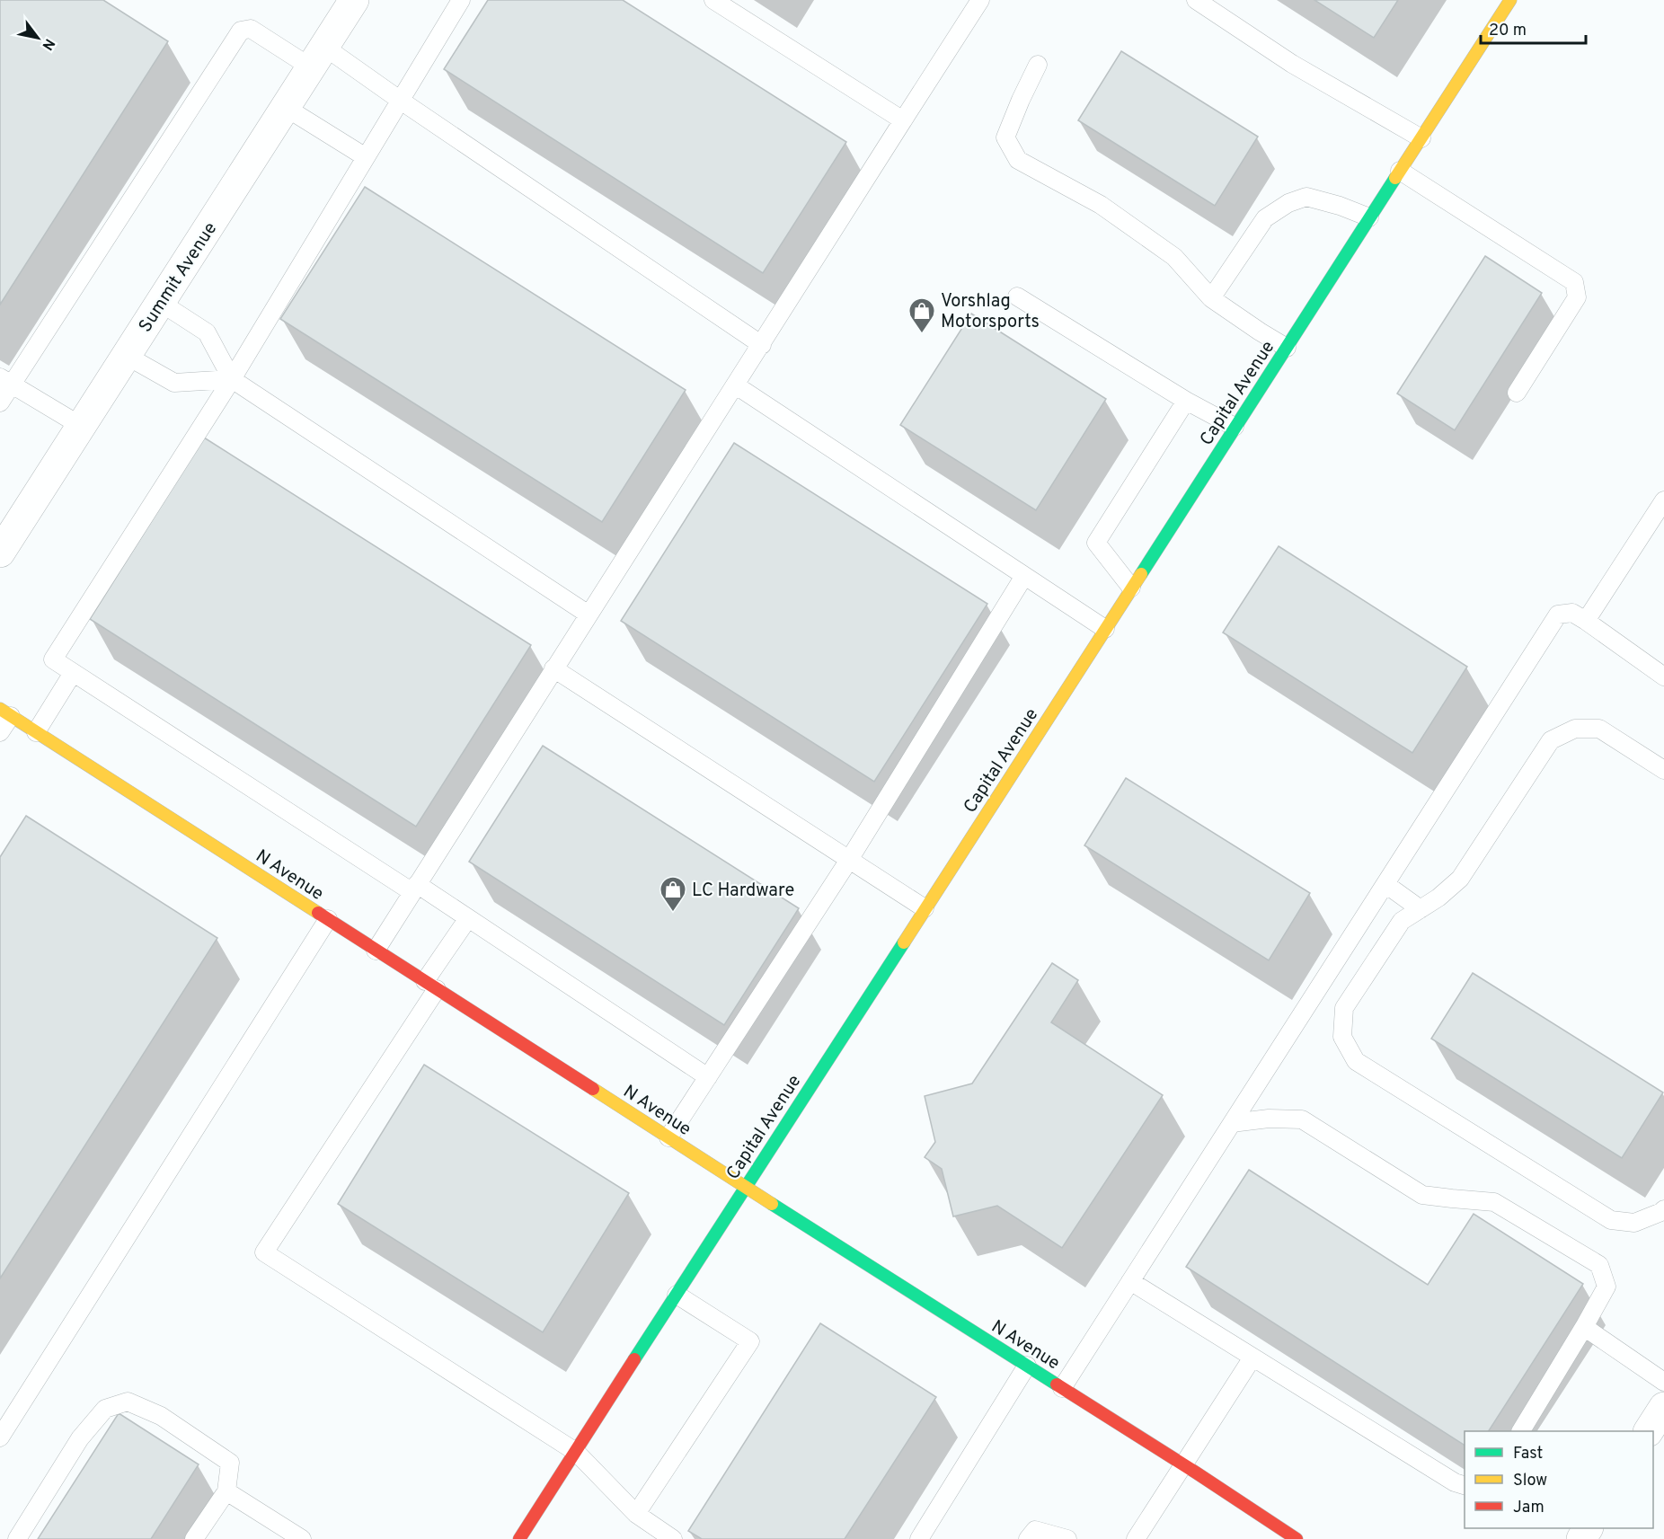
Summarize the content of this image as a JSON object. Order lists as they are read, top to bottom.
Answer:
{
  "streets": {
    "street": ["Summit Avenue", "Capital Avenue", "N Avenue"]
  },
  "crossings": [
    ["Capital Avenue", "N Avenue"]
  ],
  "places": {
    "shop": ["Vorshlag Motorsports", "LC Hardware"]
  },
  "legend": ["Fast", "Slow", "Jam"],
  "scale_bar": "20 m",
  "north": "bottom right"
}
